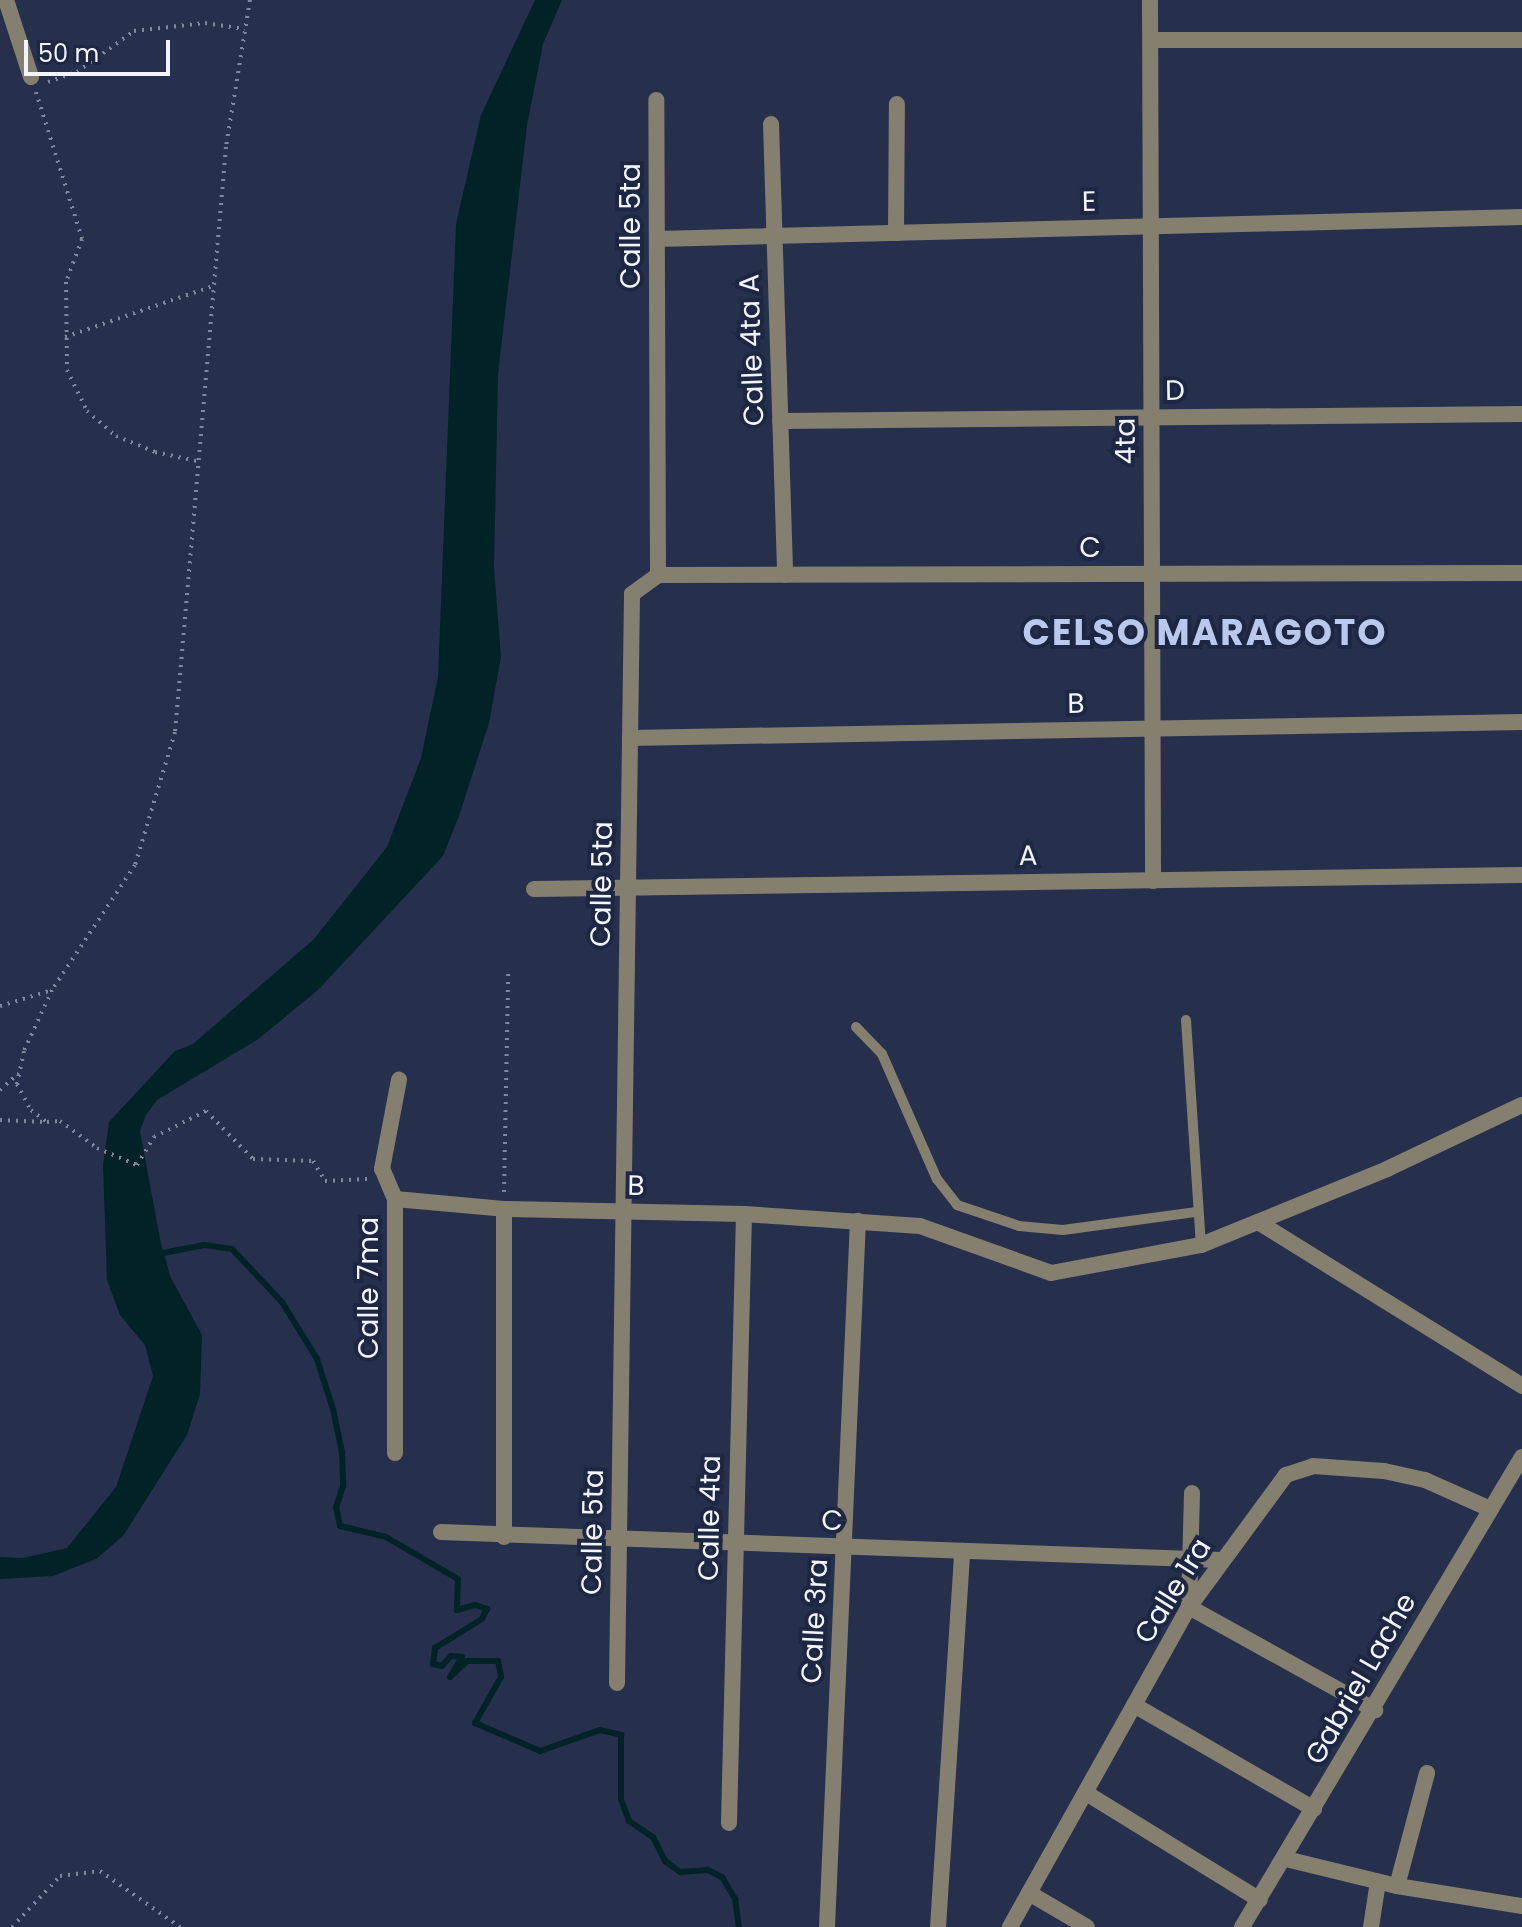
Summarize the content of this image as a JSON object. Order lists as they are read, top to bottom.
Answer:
{
  "streets": {
    "street": [
      "E",
      "Calle 5ta",
      "Calle 4ta A",
      "D",
      "4ta",
      "C",
      "B",
      "A",
      "Calle 7ma",
      "Calle 4ta",
      "Calle 1ra",
      "Calle 3ra",
      "Gabriel Lache"
    ]
  },
  "crossings": [
    ["E", "Calle 5ta"],
    ["E", "Calle 4ta A"],
    ["E", "4ta"],
    ["Calle 5ta", "C"],
    ["Calle 5ta", "B"],
    ["Calle 5ta", "A"],
    ["Calle 4ta A", "D"],
    ["Calle 4ta A", "C"],
    ["D", "4ta"],
    ["4ta", "C"],
    ["4ta", "B"],
    ["4ta", "A"],
    ["C", "Calle 4ta"],
    ["C", "Calle 1ra"],
    ["C", "Calle 3ra"],
    ["B", "Calle 7ma"],
    ["B", "Calle 4ta"],
    ["B", "Calle 3ra"],
    ["Calle 1ra", "Gabriel Lache"]
  ],
  "districts": ["CELSO MARAGOTO"],
  "scale_bar": "50 m"
}
